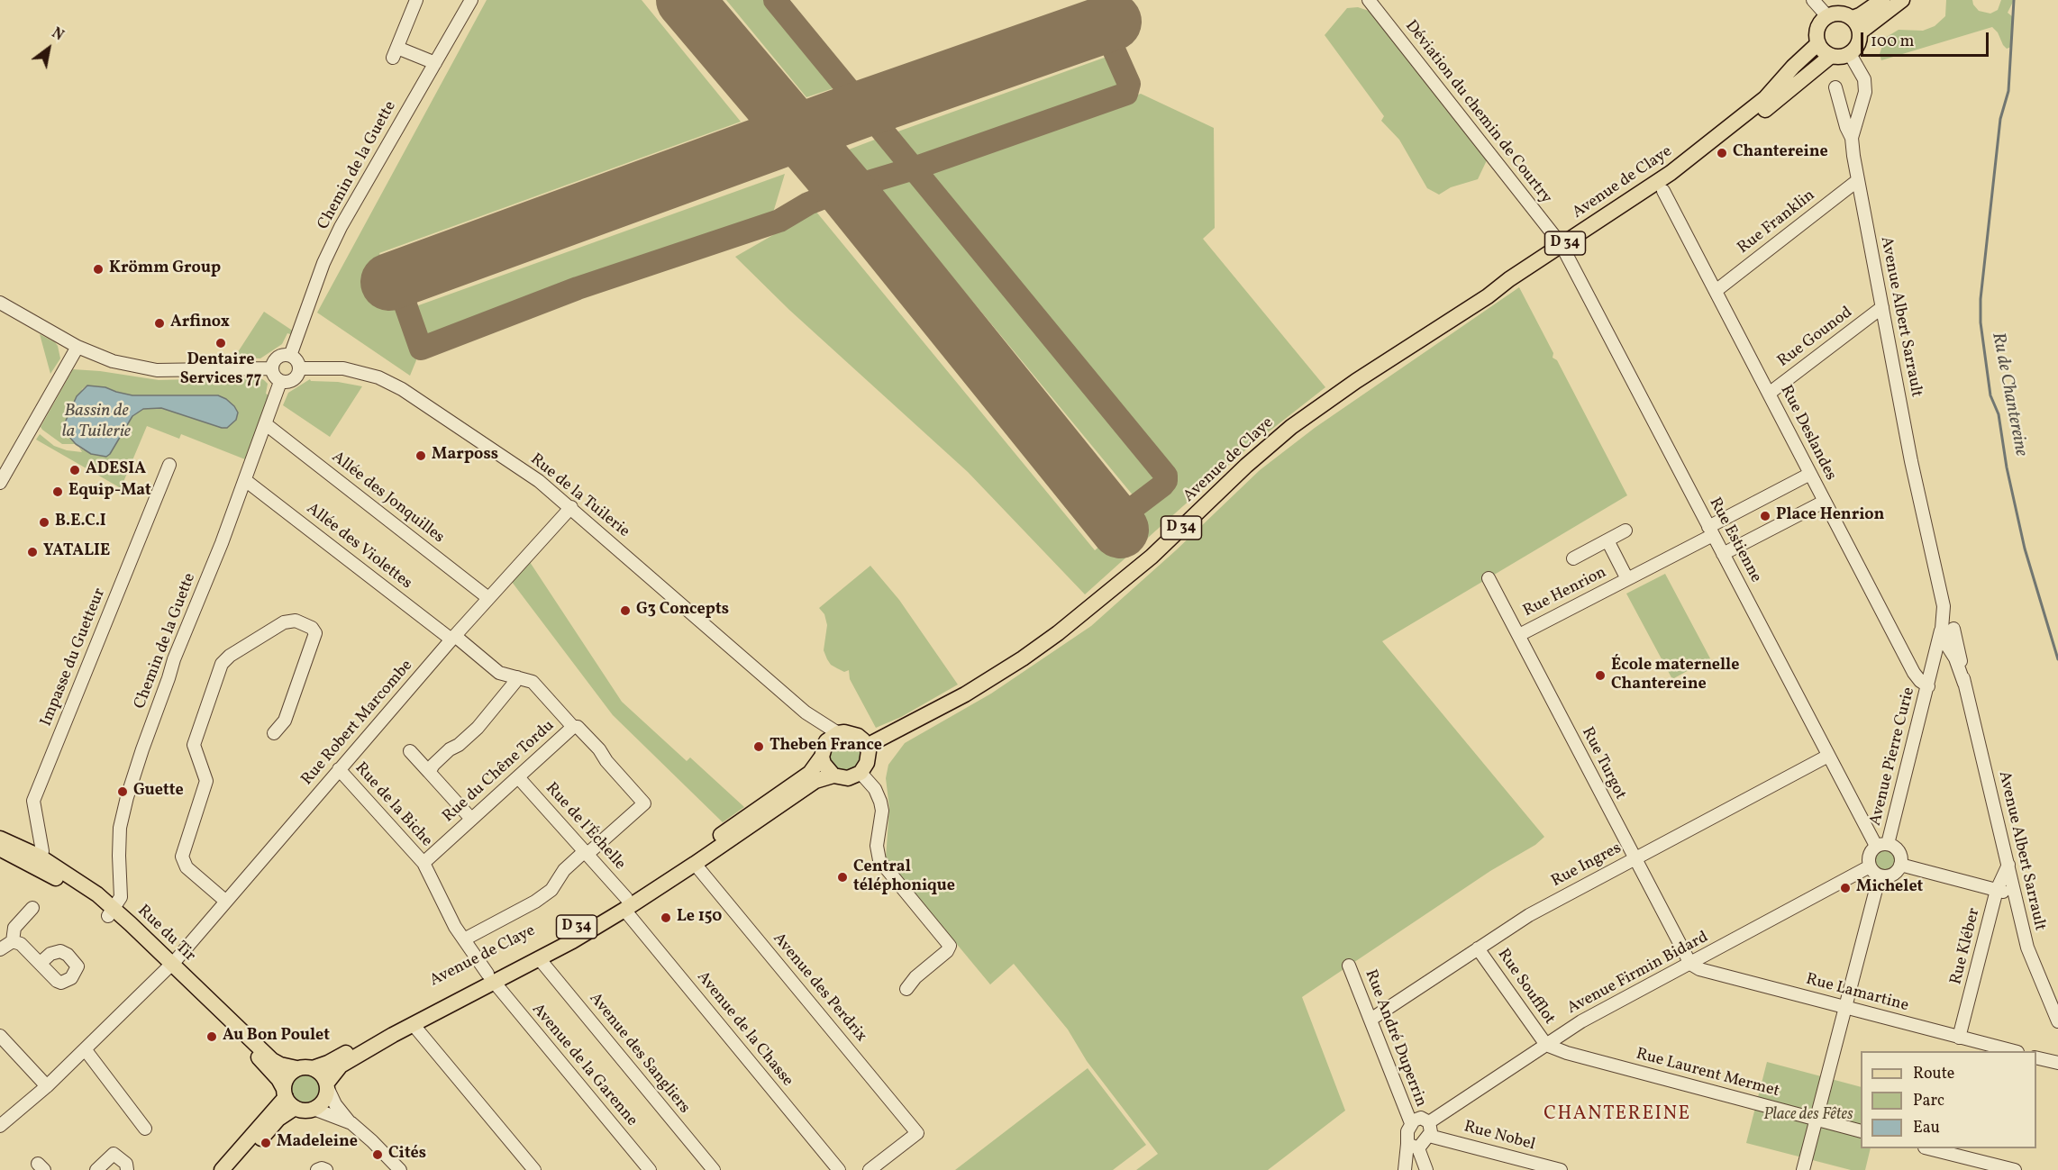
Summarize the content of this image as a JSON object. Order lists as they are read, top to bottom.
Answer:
{
  "streets": {
    "main road": ["Avenue de Claye", "D 34", "Rue du Tir"],
    "street": [
      "Déviation du chemin de Courtry",
      "Chemin de la Guette",
      "Rue Franklin",
      "Avenue Albert Sarrault",
      "Rue Gounod",
      "Rue Deslandes",
      "Rue de la Tuilerie",
      "Allée des Jonquilles",
      "Rue Estienne",
      "Allée des Violettes",
      "Rue Henrion",
      "Impasse du Guetteur",
      "Rue Robert Marcombe",
      "Avenue Pierre Curie",
      "Rue Turgot",
      "Rue du Chêne Tordu",
      "Rue de la Biche",
      "Rue de l'Échelle",
      "Rue Ingres",
      "Rue Kléber",
      "Avenue Firmin Bidard",
      "Rue Soufflot",
      "Avenue des Perdrix",
      "Rue Lamartine",
      "Avenue de la Chasse",
      "Rue André Duperrin",
      "Avenue des Sangliers",
      "Avenue de la Garenne",
      "Rue Laurent Mermet",
      "Rue Nobel"
    ]
  },
  "crossings": [
    ["Déviation du chemin de Courtry", "Avenue de Claye"],
    ["Déviation du chemin de Courtry", "Rue Estienne"],
    ["Chemin de la Guette", "Rue de la Tuilerie"],
    ["Chemin de la Guette", "Allée des Jonquilles"],
    ["Chemin de la Guette", "Allée des Violettes"],
    ["Chemin de la Guette", "Rue du Tir"],
    ["Avenue de Claye", "Avenue Albert Sarrault"],
    ["Avenue de Claye", "Rue Deslandes"],
    ["Avenue de Claye", "Rue de la Tuilerie"],
    ["Avenue de Claye", "Rue Estienne"],
    ["Avenue de Claye", "Rue de la Biche"],
    ["Avenue de Claye", "Rue de l'Échelle"],
    ["Avenue de Claye", "Rue du Tir"],
    ["Avenue de Claye", "Avenue des Perdrix"],
    ["Avenue de Claye", "Avenue de la Chasse"],
    ["Avenue de Claye", "Avenue des Sangliers"],
    ["Avenue de Claye", "Avenue de la Garenne"],
    ["Rue Franklin", "Avenue Albert Sarrault"],
    ["Rue Franklin", "Rue Deslandes"],
    ["Avenue Albert Sarrault", "Rue Gounod"],
    ["Avenue Albert Sarrault", "Avenue Pierre Curie"],
    ["Avenue Albert Sarrault", "Rue Kléber"],
    ["Rue Gounod", "Rue Deslandes"],
    ["Rue Deslandes", "Avenue Pierre Curie"],
    ["Rue de la Tuilerie", "Rue Robert Marcombe"],
    ["Allée des Jonquilles", "Rue Robert Marcombe"],
    ["Rue Estienne", "Rue Henrion"],
    ["Rue Estienne", "Avenue Pierre Curie"],
    ["Rue Estienne", "Rue Ingres"],
    ["Rue Estienne", "Avenue Firmin Bidard"],
    ["Allée des Violettes", "Rue Robert Marcombe"],
    ["Allée des Violettes", "Rue du Chêne Tordu"],
    ["Allée des Violettes", "Rue de l'Échelle"],
    ["Rue Henrion", "Rue Turgot"],
    ["Impasse du Guetteur", "Rue du Tir"],
    ["Rue Robert Marcombe", "Rue de la Biche"],
    ["Rue Robert Marcombe", "Rue du Tir"],
    ["Avenue Pierre Curie", "Avenue Firmin Bidard"],
    ["Rue Turgot", "Rue Ingres"],
    ["Rue Turgot", "Avenue Firmin Bidard"],
    ["Rue Turgot", "Rue Lamartine"],
    ["Rue du Chêne Tordu", "Rue de la Biche"],
    ["Rue du Chêne Tordu", "Rue de l'Échelle"],
    ["Rue de la Biche", "Avenue de la Garenne"],
    ["Rue de l'Échelle", "Avenue de la Chasse"],
    ["Rue Ingres", "Rue Soufflot"],
    ["Rue Ingres", "Rue André Duperrin"],
    ["Rue Kléber", "Rue Lamartine"],
    ["Avenue Firmin Bidard", "Rue Soufflot"],
    ["Avenue Firmin Bidard", "Rue Lamartine"],
    ["Avenue Firmin Bidard", "Rue Laurent Mermet"],
    ["Avenue Firmin Bidard", "Rue Nobel"],
    ["Rue Soufflot", "Rue Laurent Mermet"],
    ["Rue André Duperrin", "Rue Nobel"]
  ],
  "districts": ["CHANTEREINE"],
  "water": ["Ru de Chantereine", "Bassin de la Tuilerie"],
  "parks": ["Place des Fêtes"],
  "places": [
    "Chantereine",
    "Krömm Group",
    "Arfinox",
    "Dentaire Services 77",
    "Marposs",
    "ADESIA",
    "Equip-Mat",
    "Place Henrion",
    "B.E.C.I",
    "YATALIE",
    "G3 Concepts",
    "École maternelle Chantereine",
    "Theben France",
    "Guette",
    "Central téléphonique",
    "Michelet",
    "Le 150",
    "Au Bon Poulet",
    "Madeleine",
    "Cités"
  ],
  "legend": ["Route", "Parc", "Eau"],
  "scale_bar": "100 m",
  "north": "top right"
}
